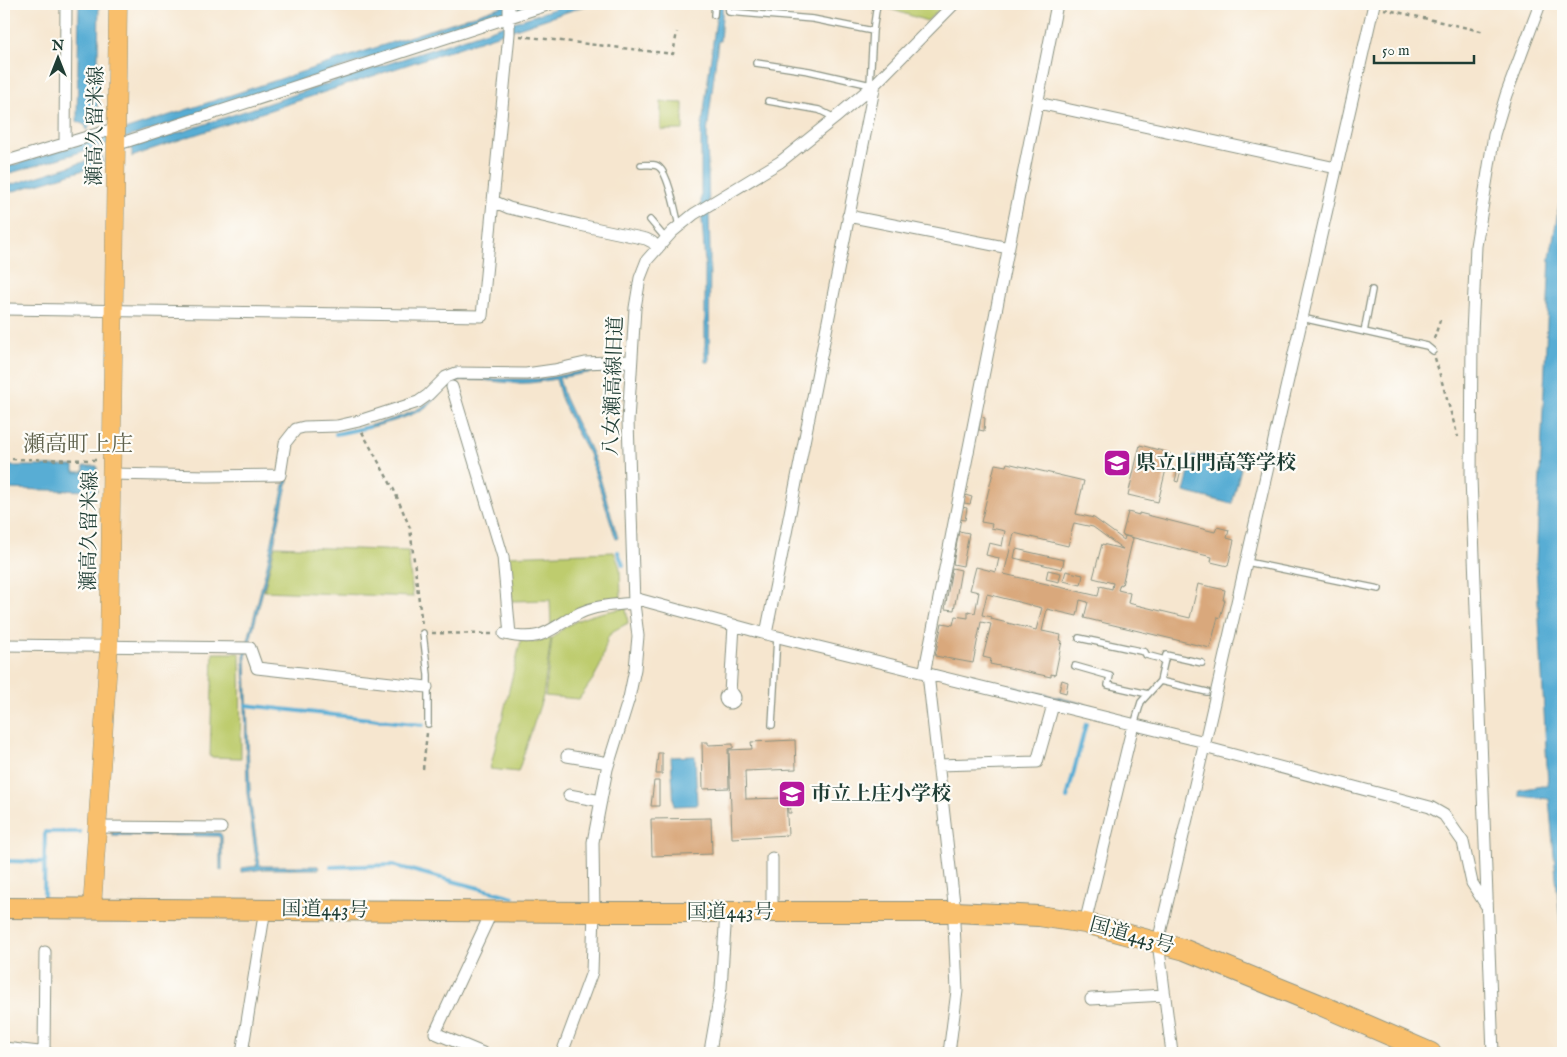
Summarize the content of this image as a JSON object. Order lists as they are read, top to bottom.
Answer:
{
  "streets": {
    "highway": ["国道443号"],
    "main road": ["瀬高久留米線"],
    "street": ["八女瀬高線旧道"]
  },
  "crossings": [
    ["瀬高久留米線", "国道443号"],
    ["八女瀬高線旧道", "国道443号"]
  ],
  "districts": ["瀬高町上庄"],
  "places": {
    "school or university": ["県立山門高等学校", "市立上庄小学校"]
  },
  "scale_bar": "50 m",
  "north": "top"
}
